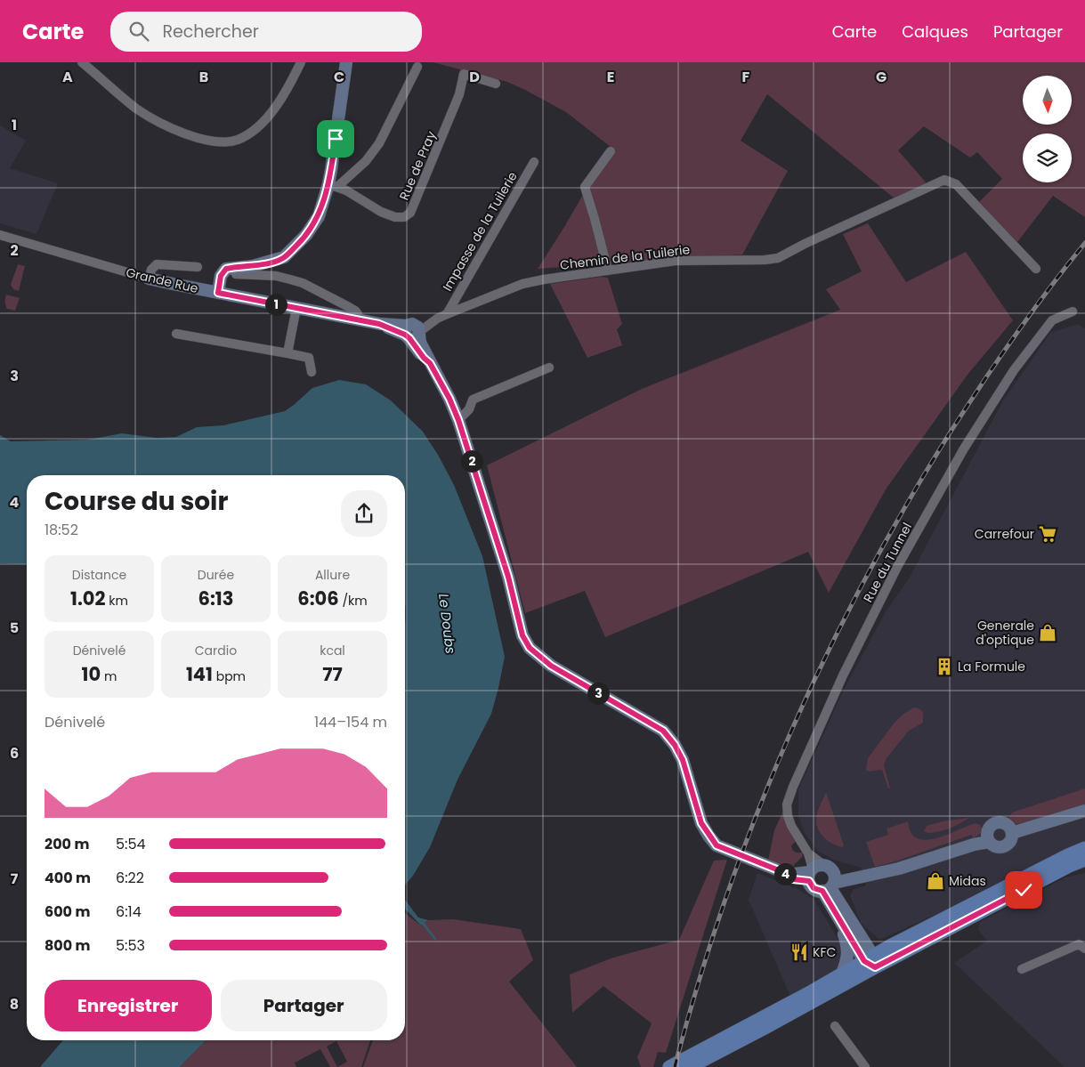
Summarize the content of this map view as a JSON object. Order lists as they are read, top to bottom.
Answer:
{
  "streets": {
    "street": [
      "Rue de Pray",
      "Impasse de la Tuilerie",
      "Chemin de la Tuilerie",
      "Grande Rue",
      "Rue du Tunnel"
    ]
  },
  "crossings": [
    ["Impasse de la Tuilerie", "Chemin de la Tuilerie"],
    ["Chemin de la Tuilerie", "Grande Rue"]
  ],
  "water": ["Le Doubs"],
  "places": {
    "supermarket": ["Carrefour"],
    "shop": ["Generale d'optique", "Midas"],
    "building": ["La Formule"],
    "restaurant": ["KFC"]
  },
  "north": "bottom",
  "page": {
    "header": "Carte",
    "search": "Rechercher",
    "nav": ["Carte", "Calques", "Partager"],
    "pins": [
      "1",
      "2",
      "3",
      "4"
    ],
    "heading": ["Course du soir", "18:52"],
    "stats": [
      ["Distance", "1.02 km"],
      ["Durée", "6:13"],
      ["Allure", "6:06 /km"],
      ["Dénivelé", "10 m"],
      ["Cardio", "141 bpm"],
      ["kcal", "77"]
    ],
    "chart": ["Dénivelé", "144–154 m"],
    "list": [
      {
        "name": "200 m",
        "note": "5:54"
      },
      {
        "name": "400 m",
        "note": "6:22"
      },
      {
        "name": "600 m",
        "note": "6:14"
      },
      {
        "name": "800 m",
        "note": "5:53"
      }
    ],
    "buttons": ["Enregistrer", "Partager"]
  },
  "grid": {
    "columns": [
      "A",
      "B",
      "C",
      "D",
      "E",
      "F",
      "G"
    ],
    "rows": [
      "1",
      "2",
      "3",
      "4",
      "5",
      "6",
      "7",
      "8"
    ]
  }
}
